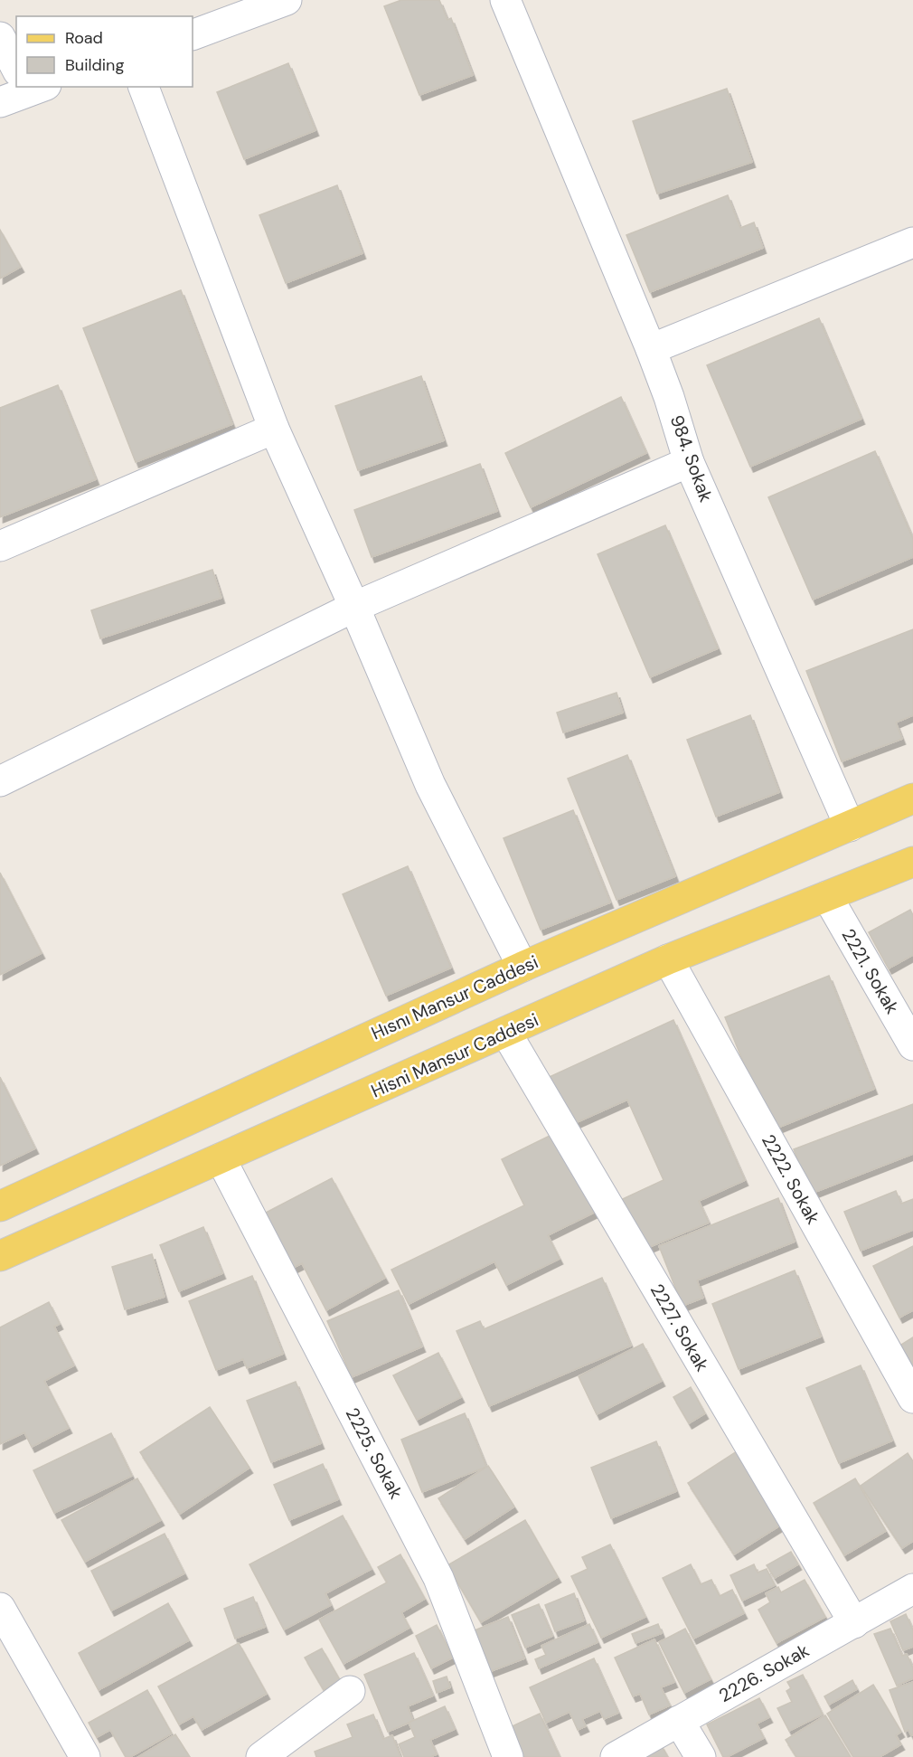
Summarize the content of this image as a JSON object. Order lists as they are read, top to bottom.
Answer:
{
  "streets": {
    "main road": ["Hısnı Mansur Caddesi", "Hisni Mansur Caddesi"],
    "street": [
      "984. Sokak",
      "2221. Sokak",
      "2222. Sokak",
      "2227. Sokak",
      "2225. Sokak",
      "2226. Sokak"
    ]
  },
  "crossings": [
    ["984. Sokak", "Hısnı Mansur Caddesi"],
    ["2221. Sokak", "Hisni Mansur Caddesi"],
    ["Hisni Mansur Caddesi", "2222. Sokak"],
    ["Hisni Mansur Caddesi", "2227. Sokak"],
    ["Hisni Mansur Caddesi", "2225. Sokak"],
    ["2227. Sokak", "2226. Sokak"]
  ],
  "legend": ["Road", "Building"]
}
